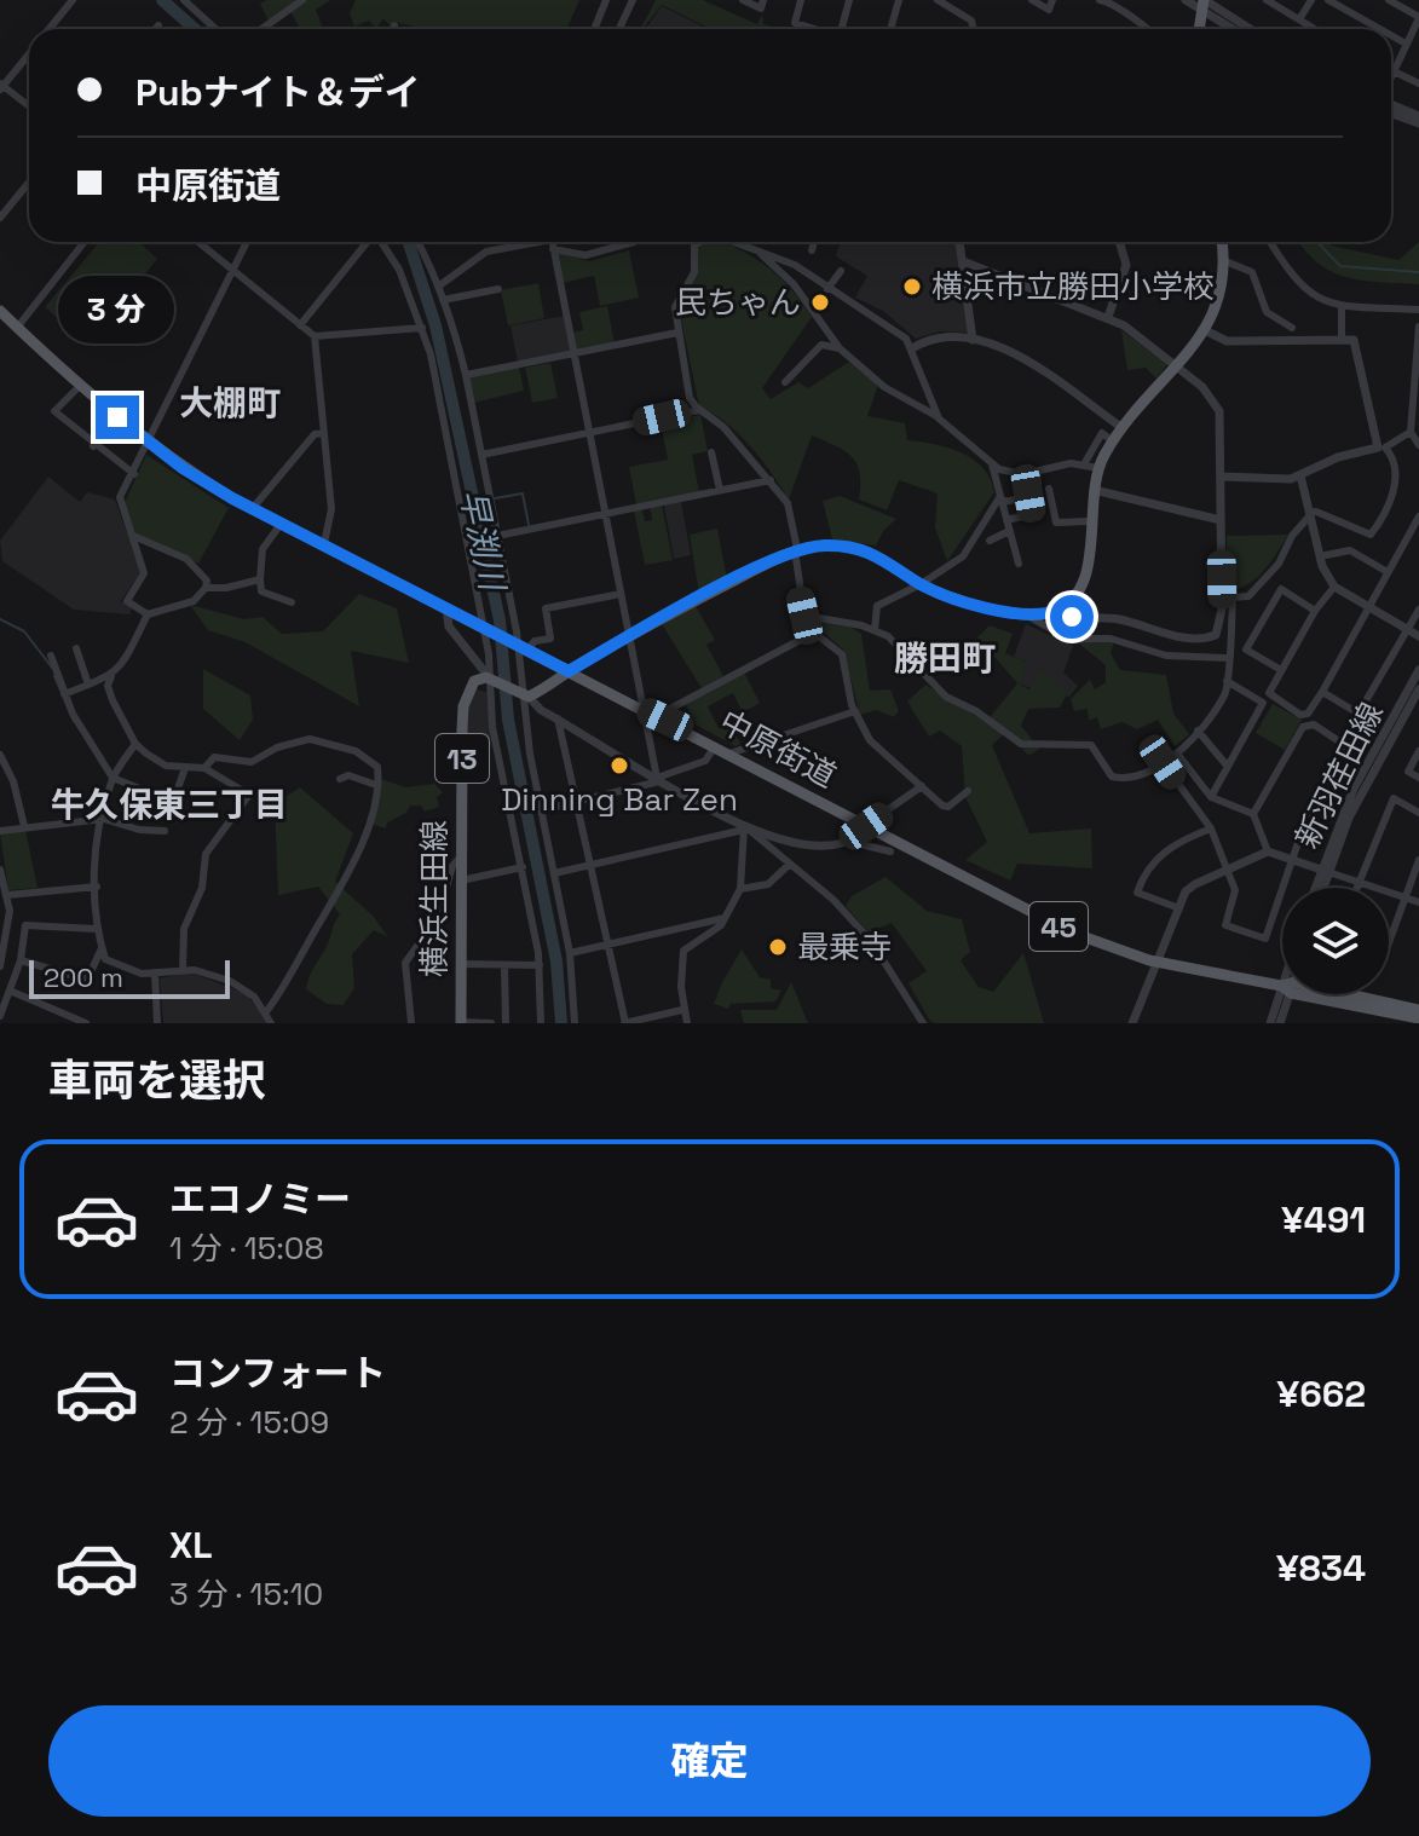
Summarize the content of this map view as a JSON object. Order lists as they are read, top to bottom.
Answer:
{
  "streets": {
    "main road": [
      "中原街道",
      "13",
      "横浜生田線",
      "45"
    ],
    "street": ["新羽荏田線"]
  },
  "crossings": [
    ["中原街道", "45"]
  ],
  "districts": ["大棚町", "勝田町", "牛久保東三丁目"],
  "water": ["早渕川"],
  "places": [
    "横浜市立勝田小学校",
    "民ちゃん",
    "Dinning Bar Zen",
    "最乗寺"
  ],
  "scale_bar": "200 m",
  "page": {
    "banner": ["Pubナイト＆デイ", "中原街道"],
    "bubble": "3 分",
    "scale": "200 m",
    "heading": "車両を選択",
    "list": [
      {
        "name": "エコノミー",
        "note": "1 分 · 15:08",
        "value": "¥491"
      },
      {
        "name": "コンフォート",
        "note": "2 分 · 15:09",
        "value": "¥662"
      },
      {
        "name": "XL",
        "note": "3 分 · 15:10",
        "value": "¥834"
      }
    ],
    "buttons": "確定"
  }
}
